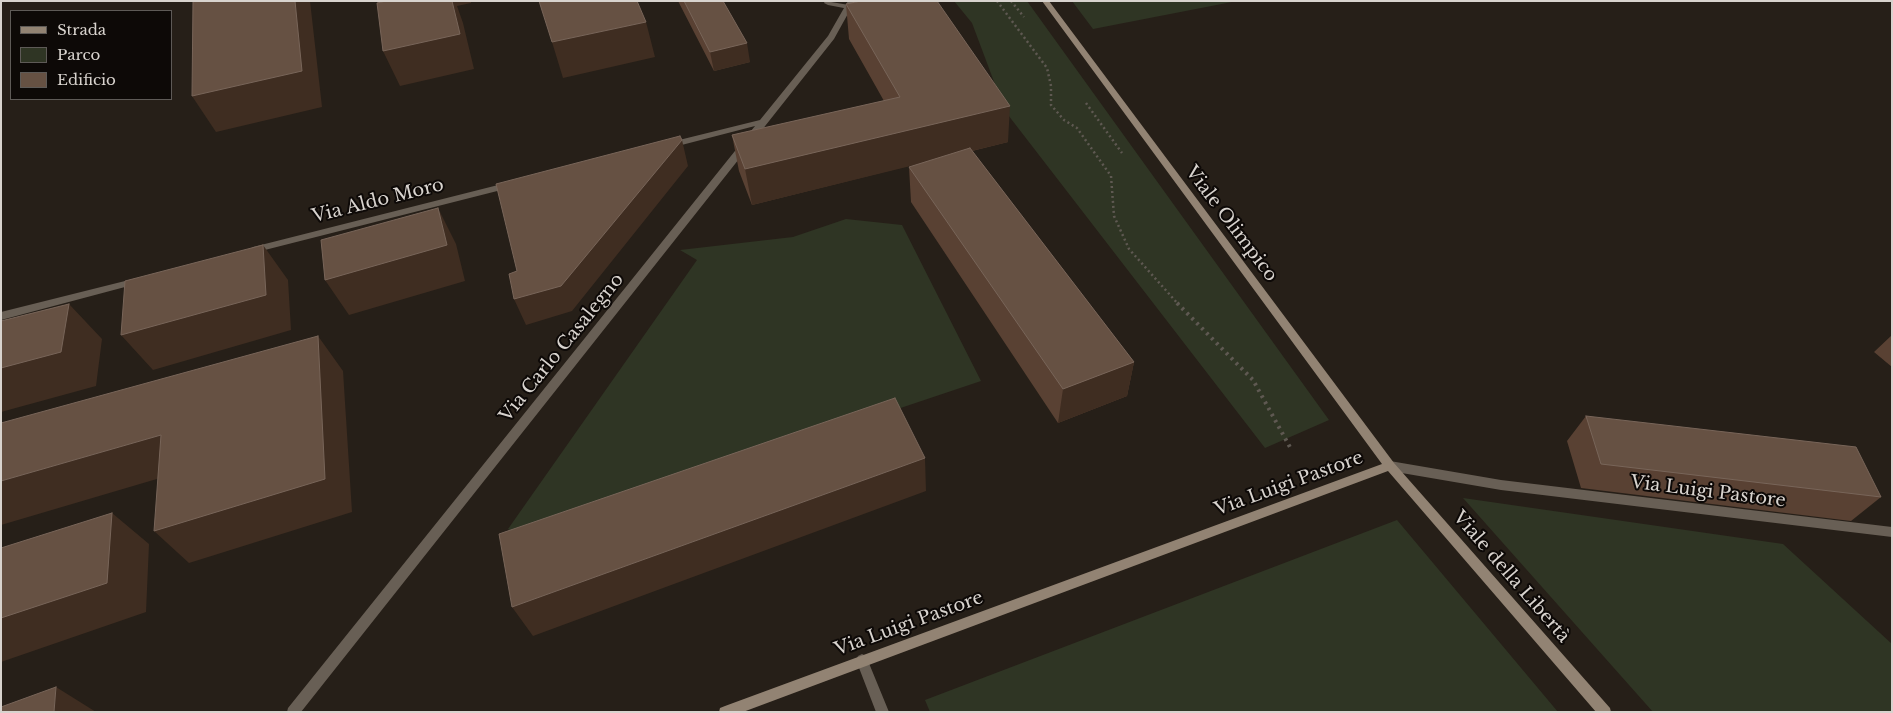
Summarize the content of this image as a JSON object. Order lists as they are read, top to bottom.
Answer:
{
  "streets": {
    "main road": ["Viale Olimpico", "Via Luigi Pastore", "Viale della Libertà"],
    "street": ["Via Aldo Moro", "Via Carlo Casalegno"]
  },
  "crossings": [
    ["Viale Olimpico", "Via Luigi Pastore"],
    ["Viale Olimpico", "Viale della Libertà"],
    ["Via Luigi Pastore", "Viale della Libertà"]
  ],
  "legend": ["Strada", "Parco", "Edificio"]
}
